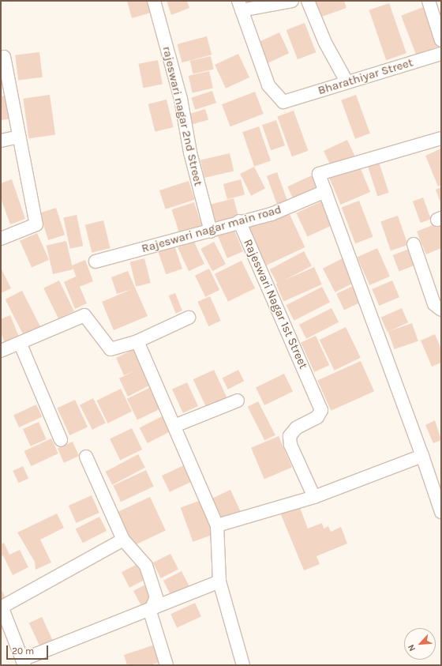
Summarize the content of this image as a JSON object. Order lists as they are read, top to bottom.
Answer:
{
  "streets": {
    "street": [
      "Bharathiyar Street",
      "rajeswari nagar 2nd Street",
      "Rajeswari nagar main road",
      "Rajeswari Nagar 1st Street"
    ]
  },
  "crossings": [
    ["rajeswari nagar 2nd Street", "Rajeswari nagar main road"],
    ["Rajeswari nagar main road", "Rajeswari Nagar 1st Street"]
  ],
  "scale_bar": "20 m",
  "north": "bottom left"
}
